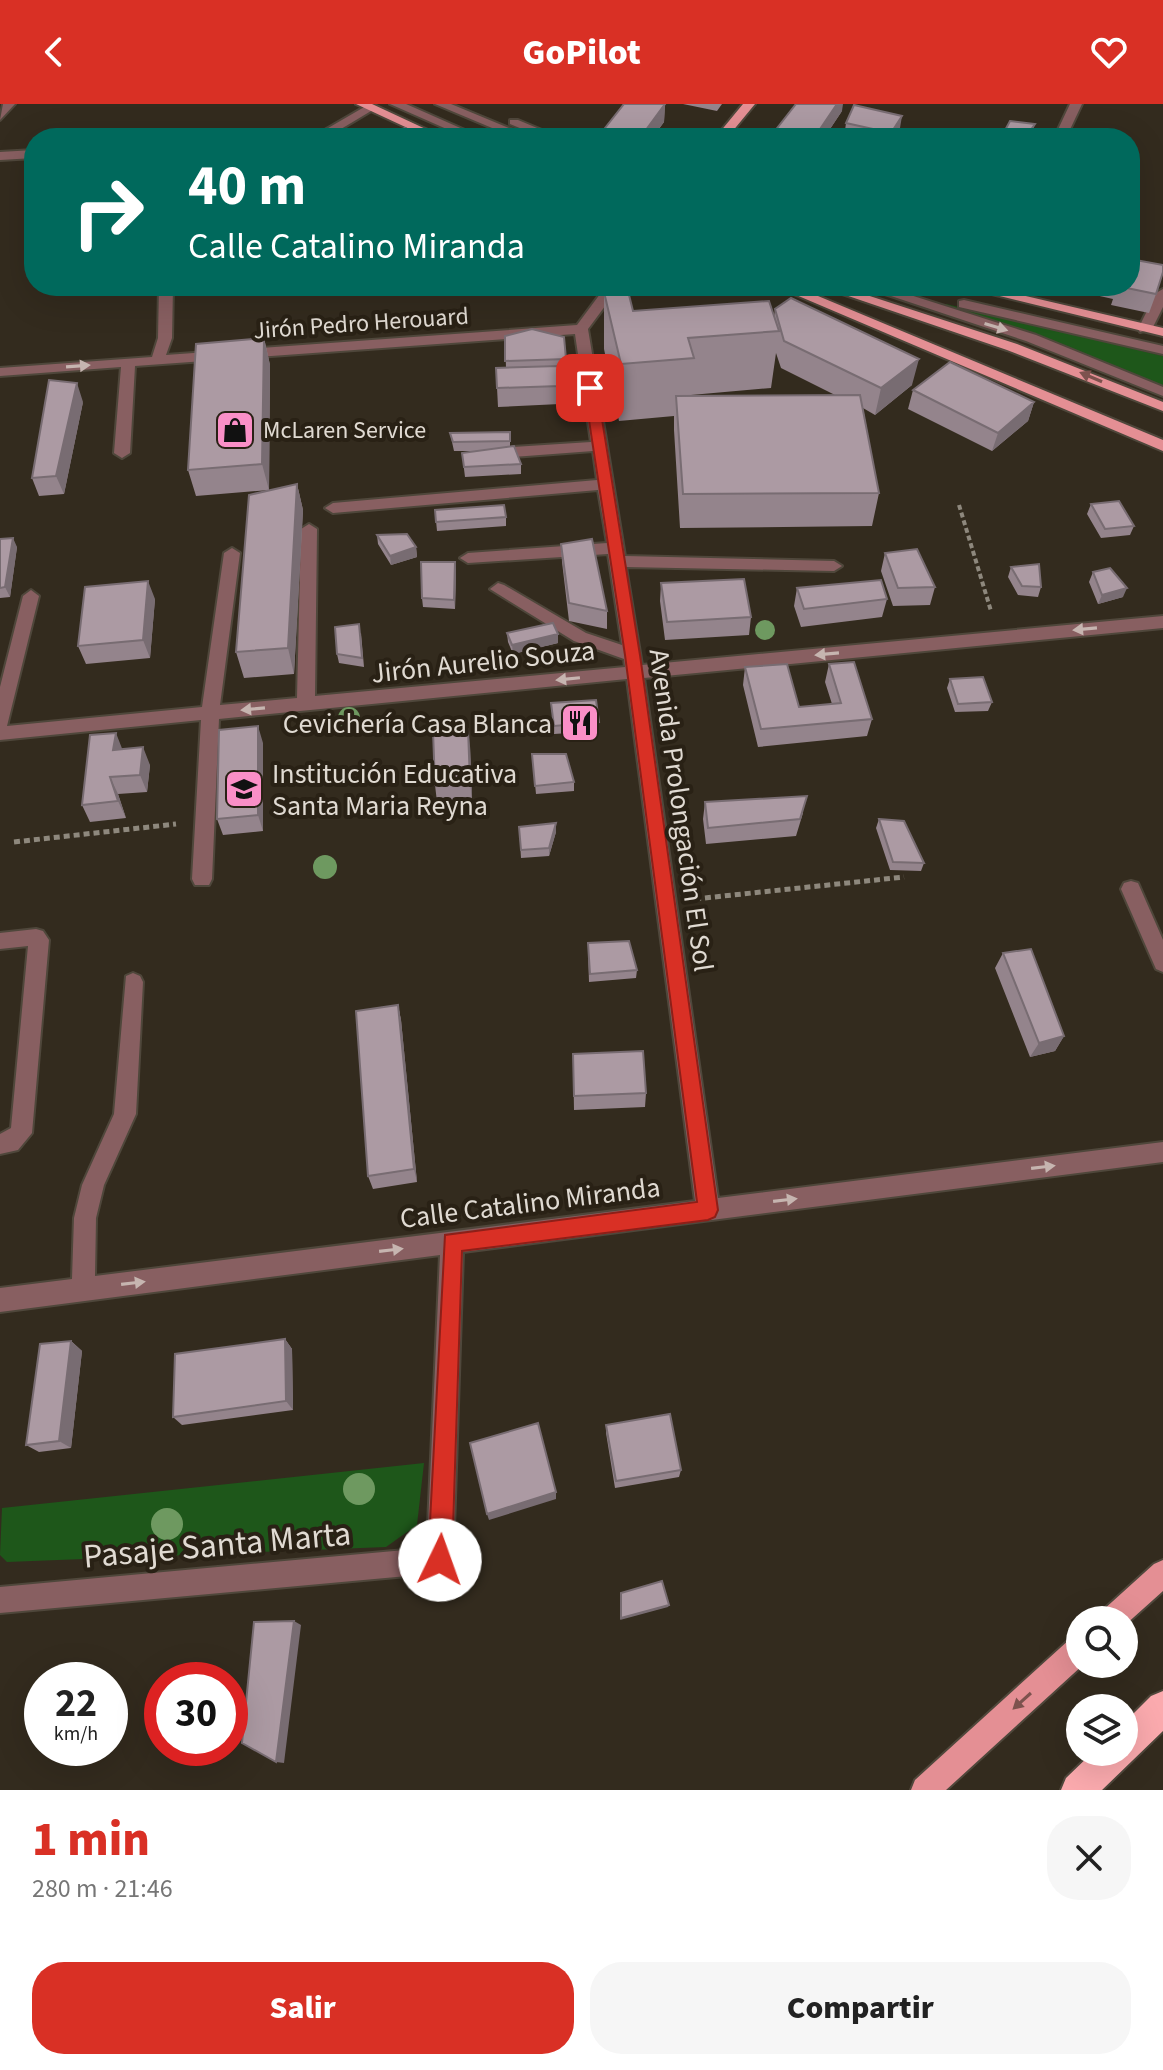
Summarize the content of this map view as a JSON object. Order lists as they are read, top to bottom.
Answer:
{
  "streets": {
    "street": [
      "Jirón Pedro Herouard",
      "Jirón Aurelio Souza",
      "Avenida Prolongación El Sol",
      "Calle Catalino Miranda",
      "Pasaje Santa Marta"
    ]
  },
  "crossings": [
    ["Jirón Pedro Herouard", "Avenida Prolongación El Sol"],
    ["Jirón Aurelio Souza", "Avenida Prolongación El Sol"],
    ["Avenida Prolongación El Sol", "Calle Catalino Miranda"],
    ["Calle Catalino Miranda", "Pasaje Santa Marta"]
  ],
  "one_way": ["Calle Catalino Miranda"],
  "places": {
    "shop": ["McLaren Service"],
    "restaurant": ["Cevichería Casa Blanca"],
    "school or university": ["Institución Educativa Santa Maria Reyna"]
  },
  "page": {
    "header": "GoPilot",
    "turn": ["40 m", "Calle Catalino Miranda"],
    "speed": "22 km/h",
    "limit": "30",
    "heading": ["1 min", "280 m · 21:46"],
    "buttons": ["Salir", "Compartir"]
  }
}
